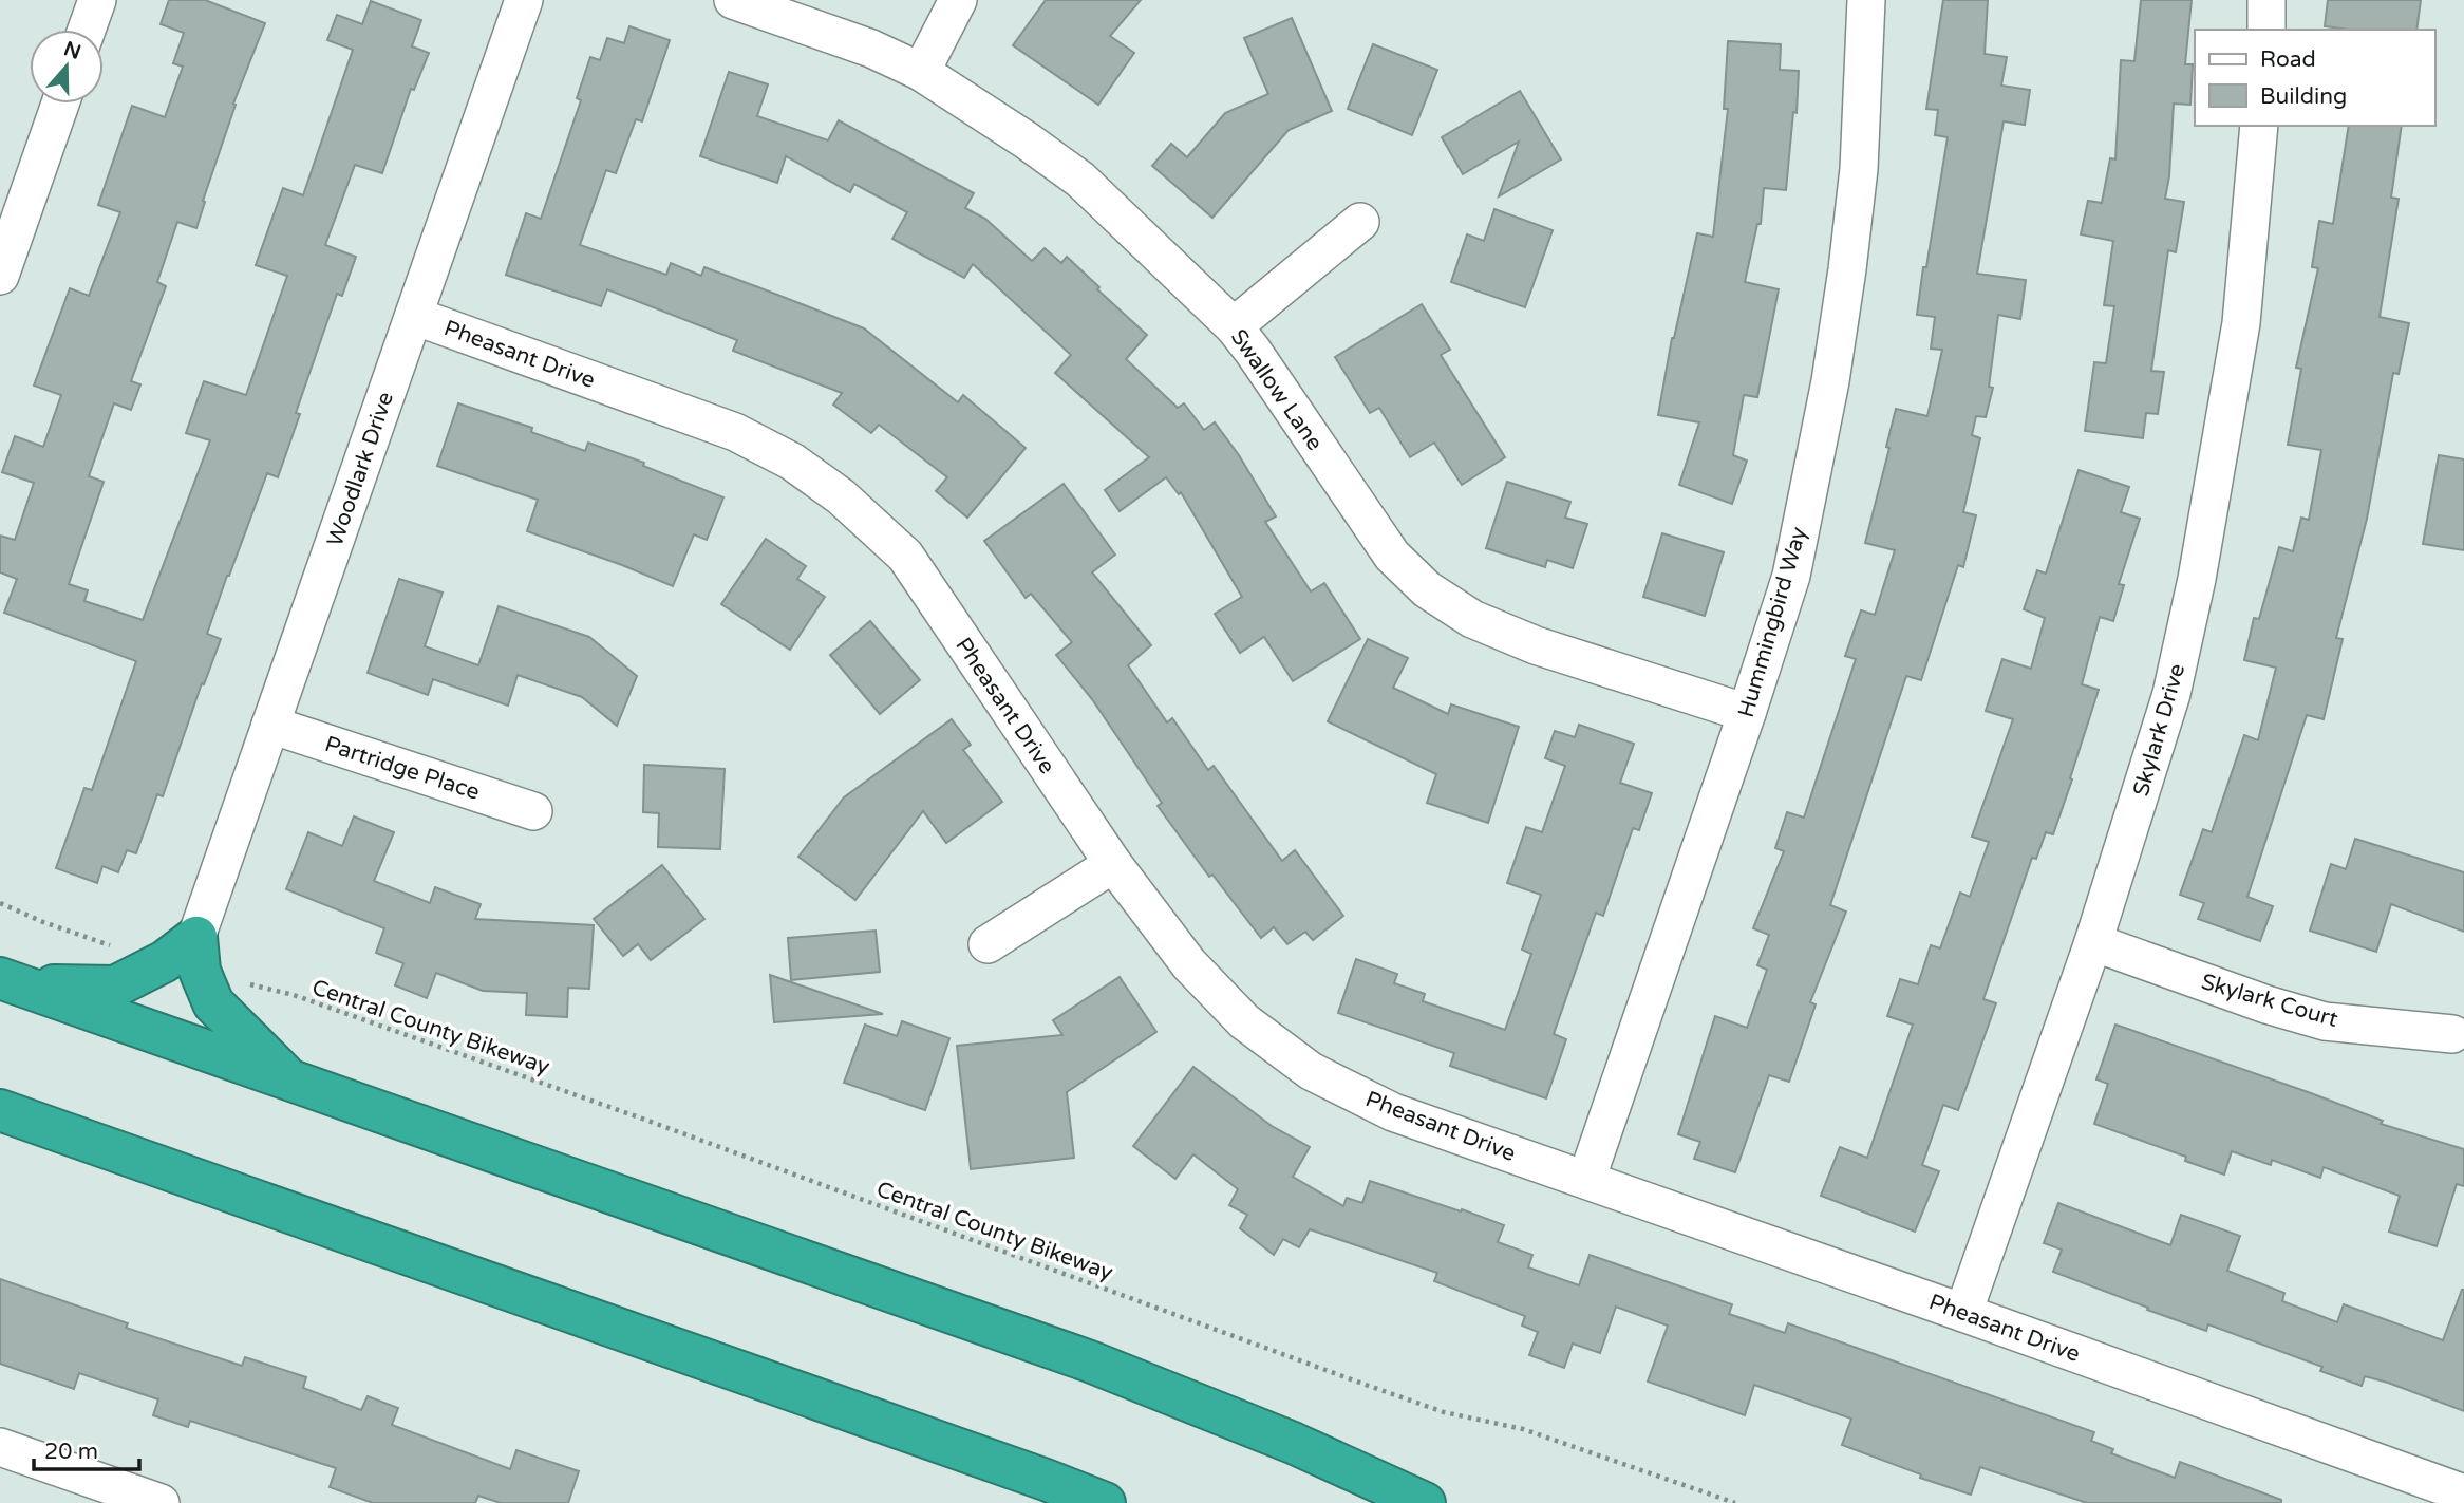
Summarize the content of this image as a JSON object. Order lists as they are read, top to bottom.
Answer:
{
  "streets": {
    "street": [
      "Pheasant Drive",
      "Swallow Lane",
      "Woodlark Drive",
      "Hummingbird Way",
      "Skylark Drive",
      "Partridge Place",
      "Skylark Court"
    ],
    "path": ["Central County Bikeway"]
  },
  "crossings": [
    ["Pheasant Drive", "Woodlark Drive"],
    ["Pheasant Drive", "Hummingbird Way"],
    ["Pheasant Drive", "Skylark Drive"],
    ["Swallow Lane", "Hummingbird Way"],
    ["Woodlark Drive", "Partridge Place"],
    ["Skylark Drive", "Skylark Court"]
  ],
  "legend": ["Road", "Building"],
  "scale_bar": "20 m",
  "north": "top"
}
